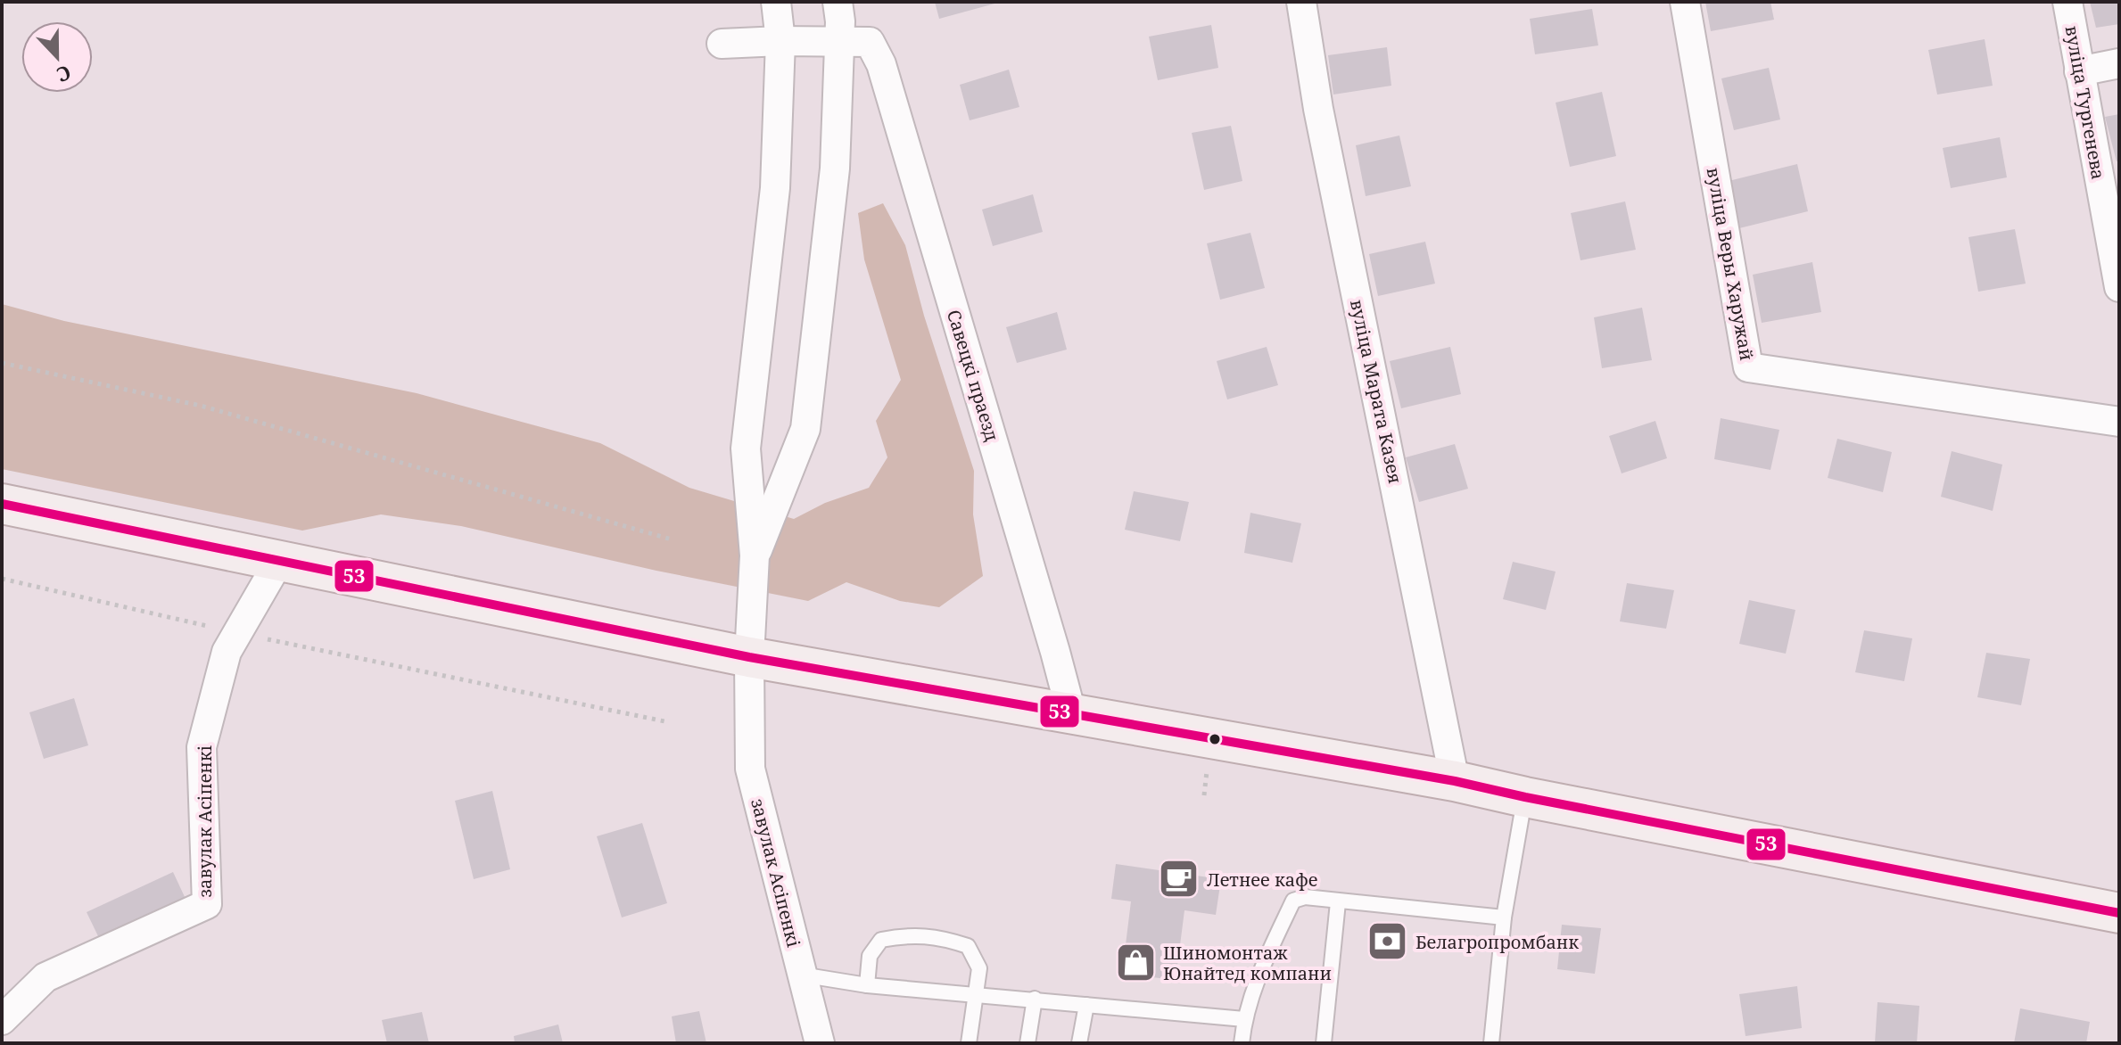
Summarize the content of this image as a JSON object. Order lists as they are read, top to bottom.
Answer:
{
  "streets": {
    "street": [
      "вуліца Тургенева",
      "вуліца Веры Харужай",
      "Савецкі праезд",
      "вуліца Марата Казея",
      "завулак Асіпенкі"
    ]
  },
  "places": {
    "cafe": ["Летнее кафе"],
    "bank": ["Белагропромбанк"],
    "shop": ["Шиномонтаж Юнайтед компани"]
  },
  "lines": ["transit line 53"],
  "north": "bottom"
}
